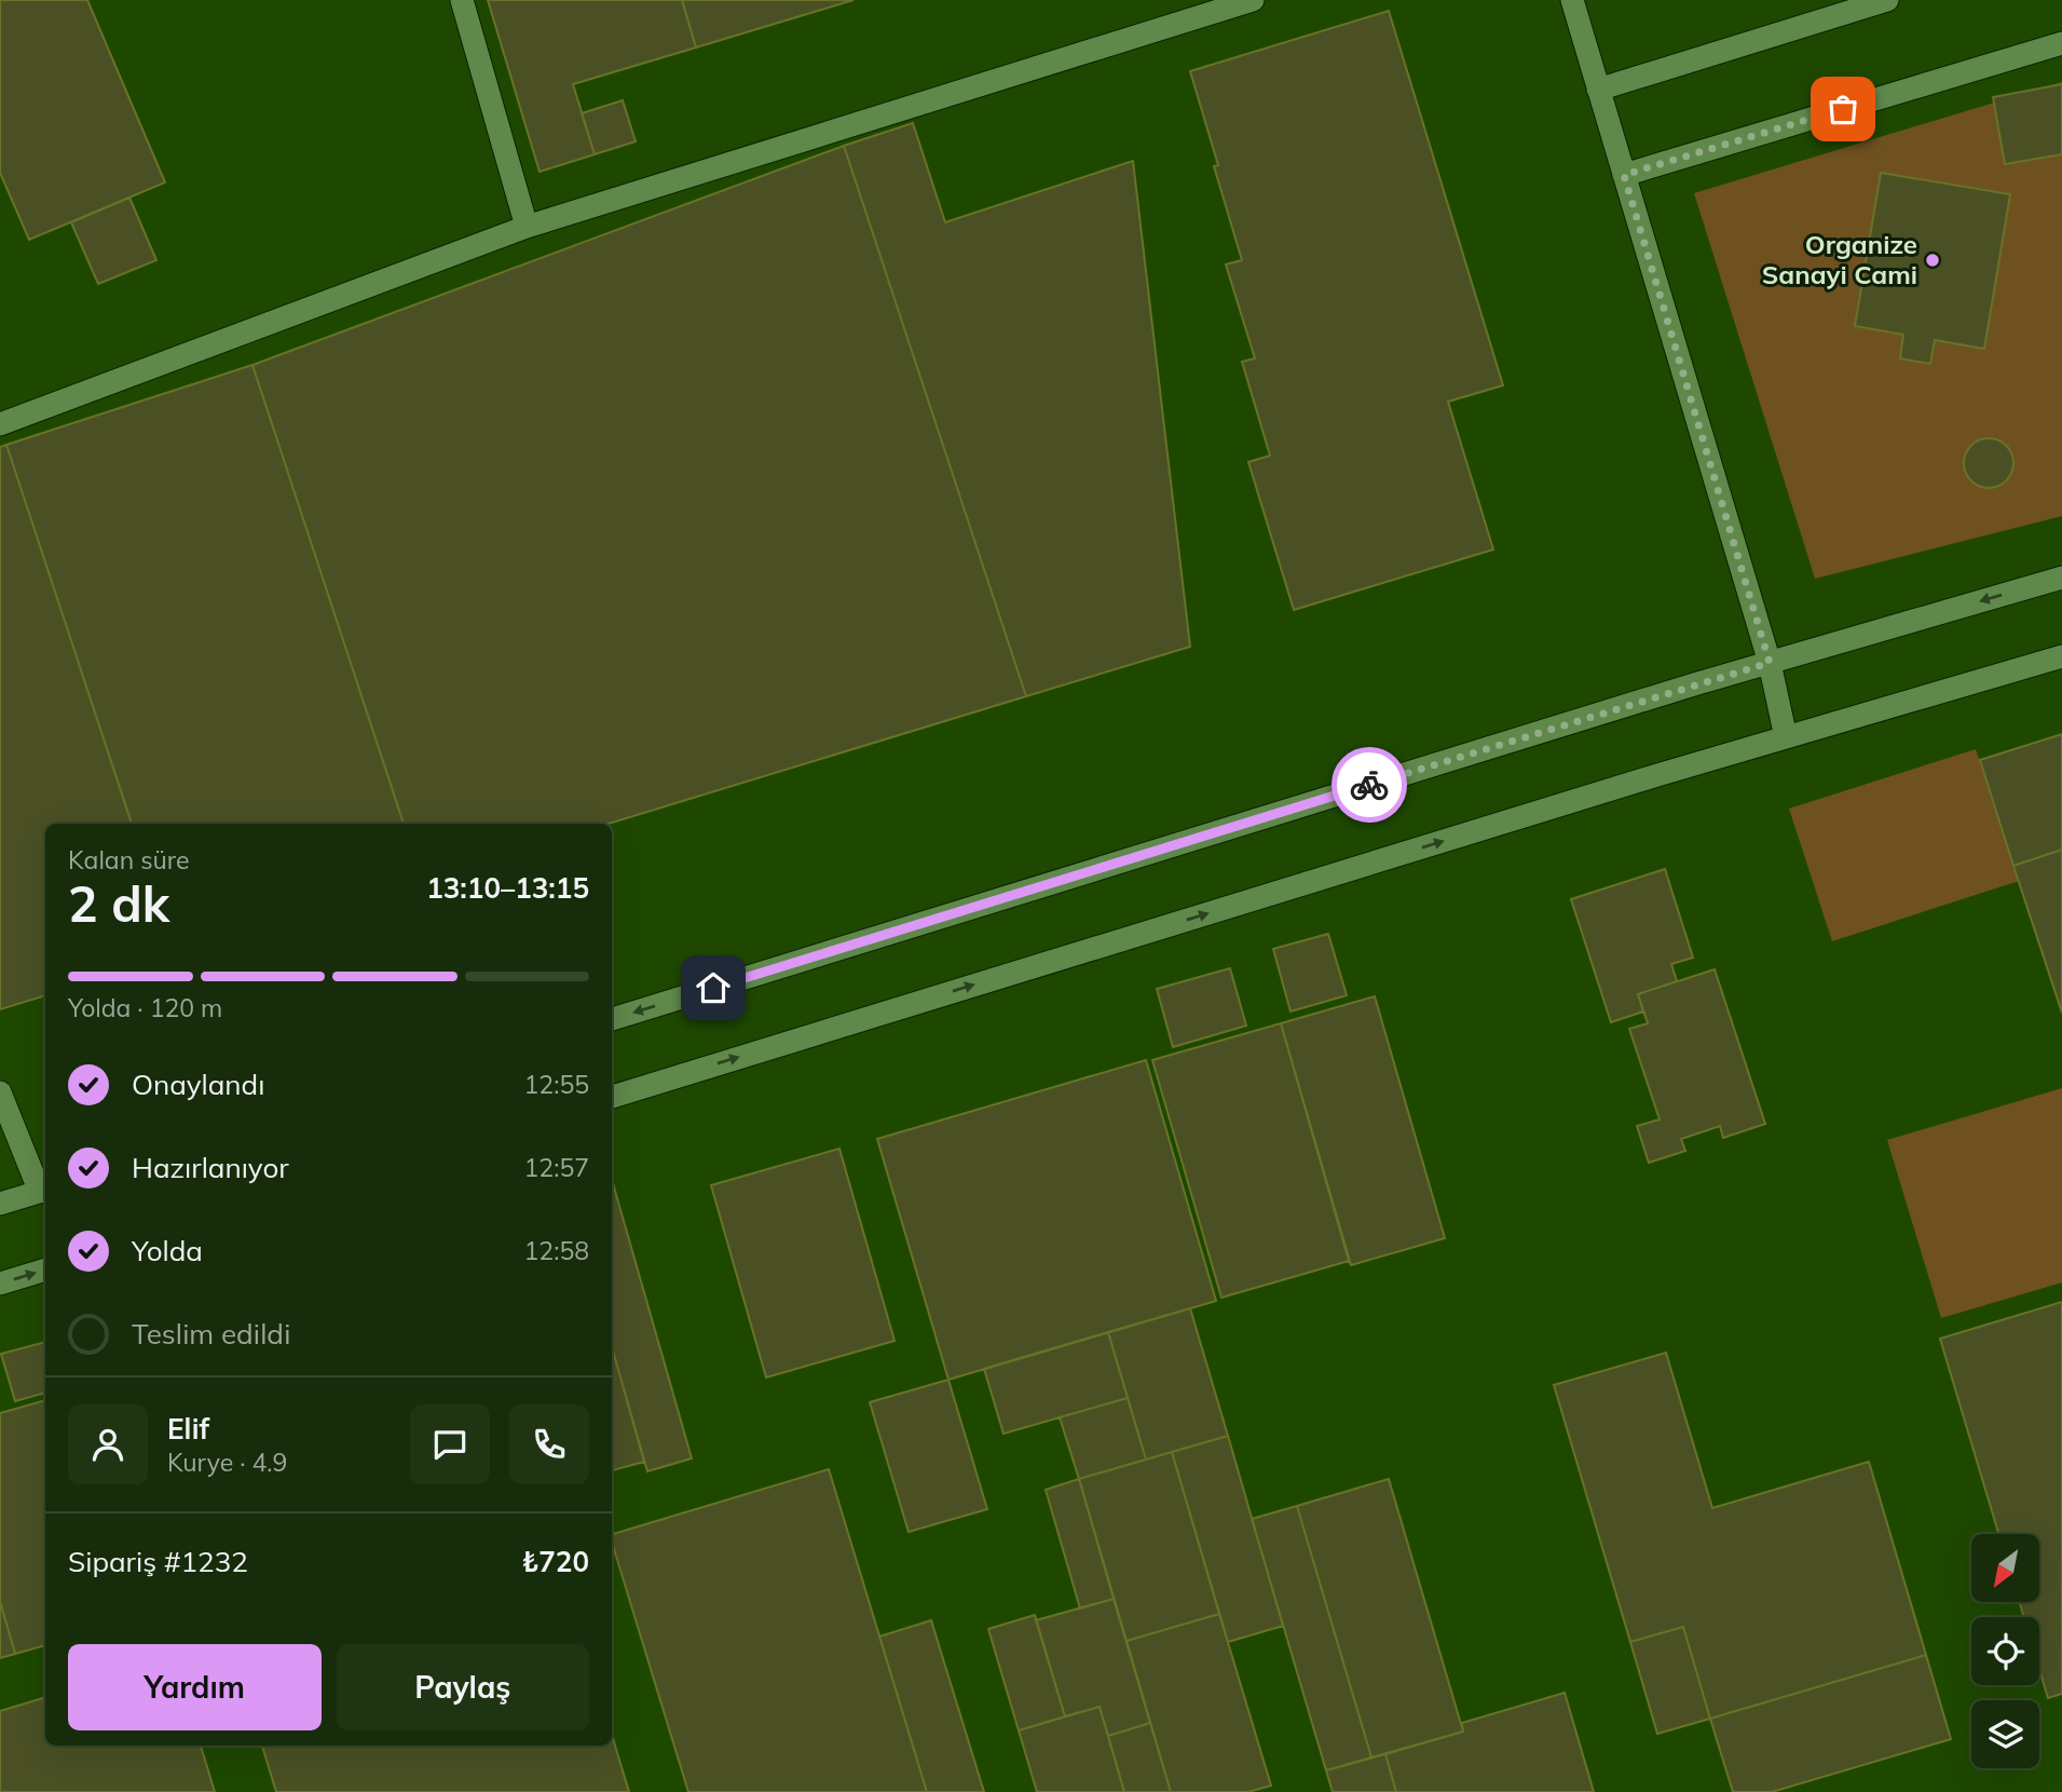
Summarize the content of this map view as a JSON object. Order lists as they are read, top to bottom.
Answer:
{
  "places": ["Organize Sanayi Cami"],
  "north": "bottom left",
  "page": {
    "heading": ["2 dk", "Kalan süre", "13:10–13:15"],
    "panel": [
      "Elif",
      "Kurye · 4.9",
      "Sipariş #1232",
      "₺720"
    ],
    "bar": "Yolda · 120 m",
    "list": [
      ["Onaylandı", "12:55"],
      ["Hazırlanıyor", "12:57"],
      ["Yolda", "12:58"],
      "Teslim edildi"
    ],
    "buttons": ["Yardım", "Paylaş"]
  }
}
